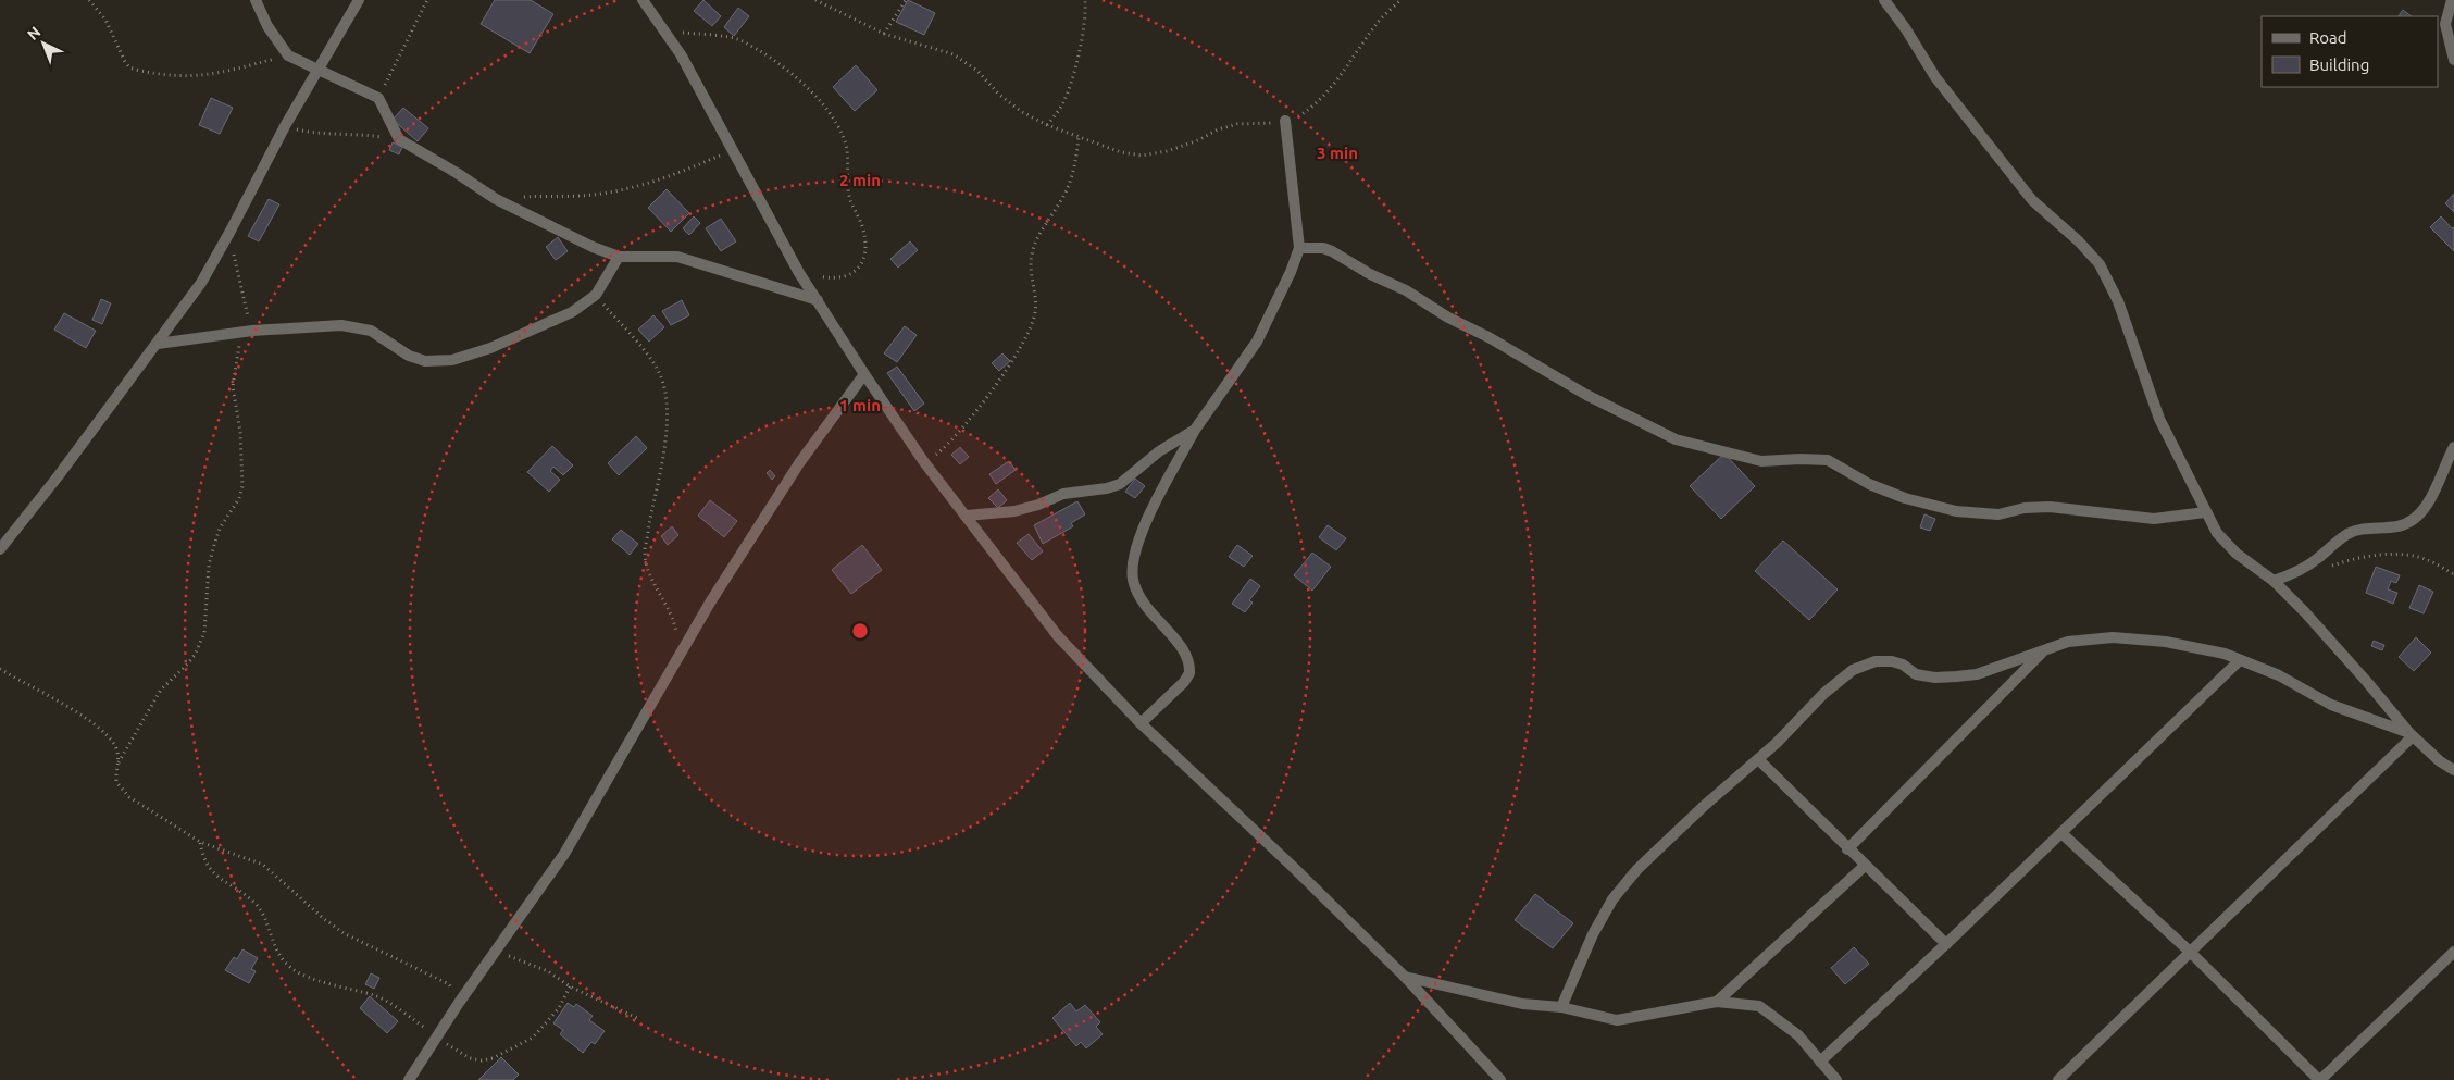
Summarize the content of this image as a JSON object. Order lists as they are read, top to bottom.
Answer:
{
  "legend": ["Road", "Building"],
  "north": "top left",
  "rings": ["3 min", "2 min", "1 min"]
}
